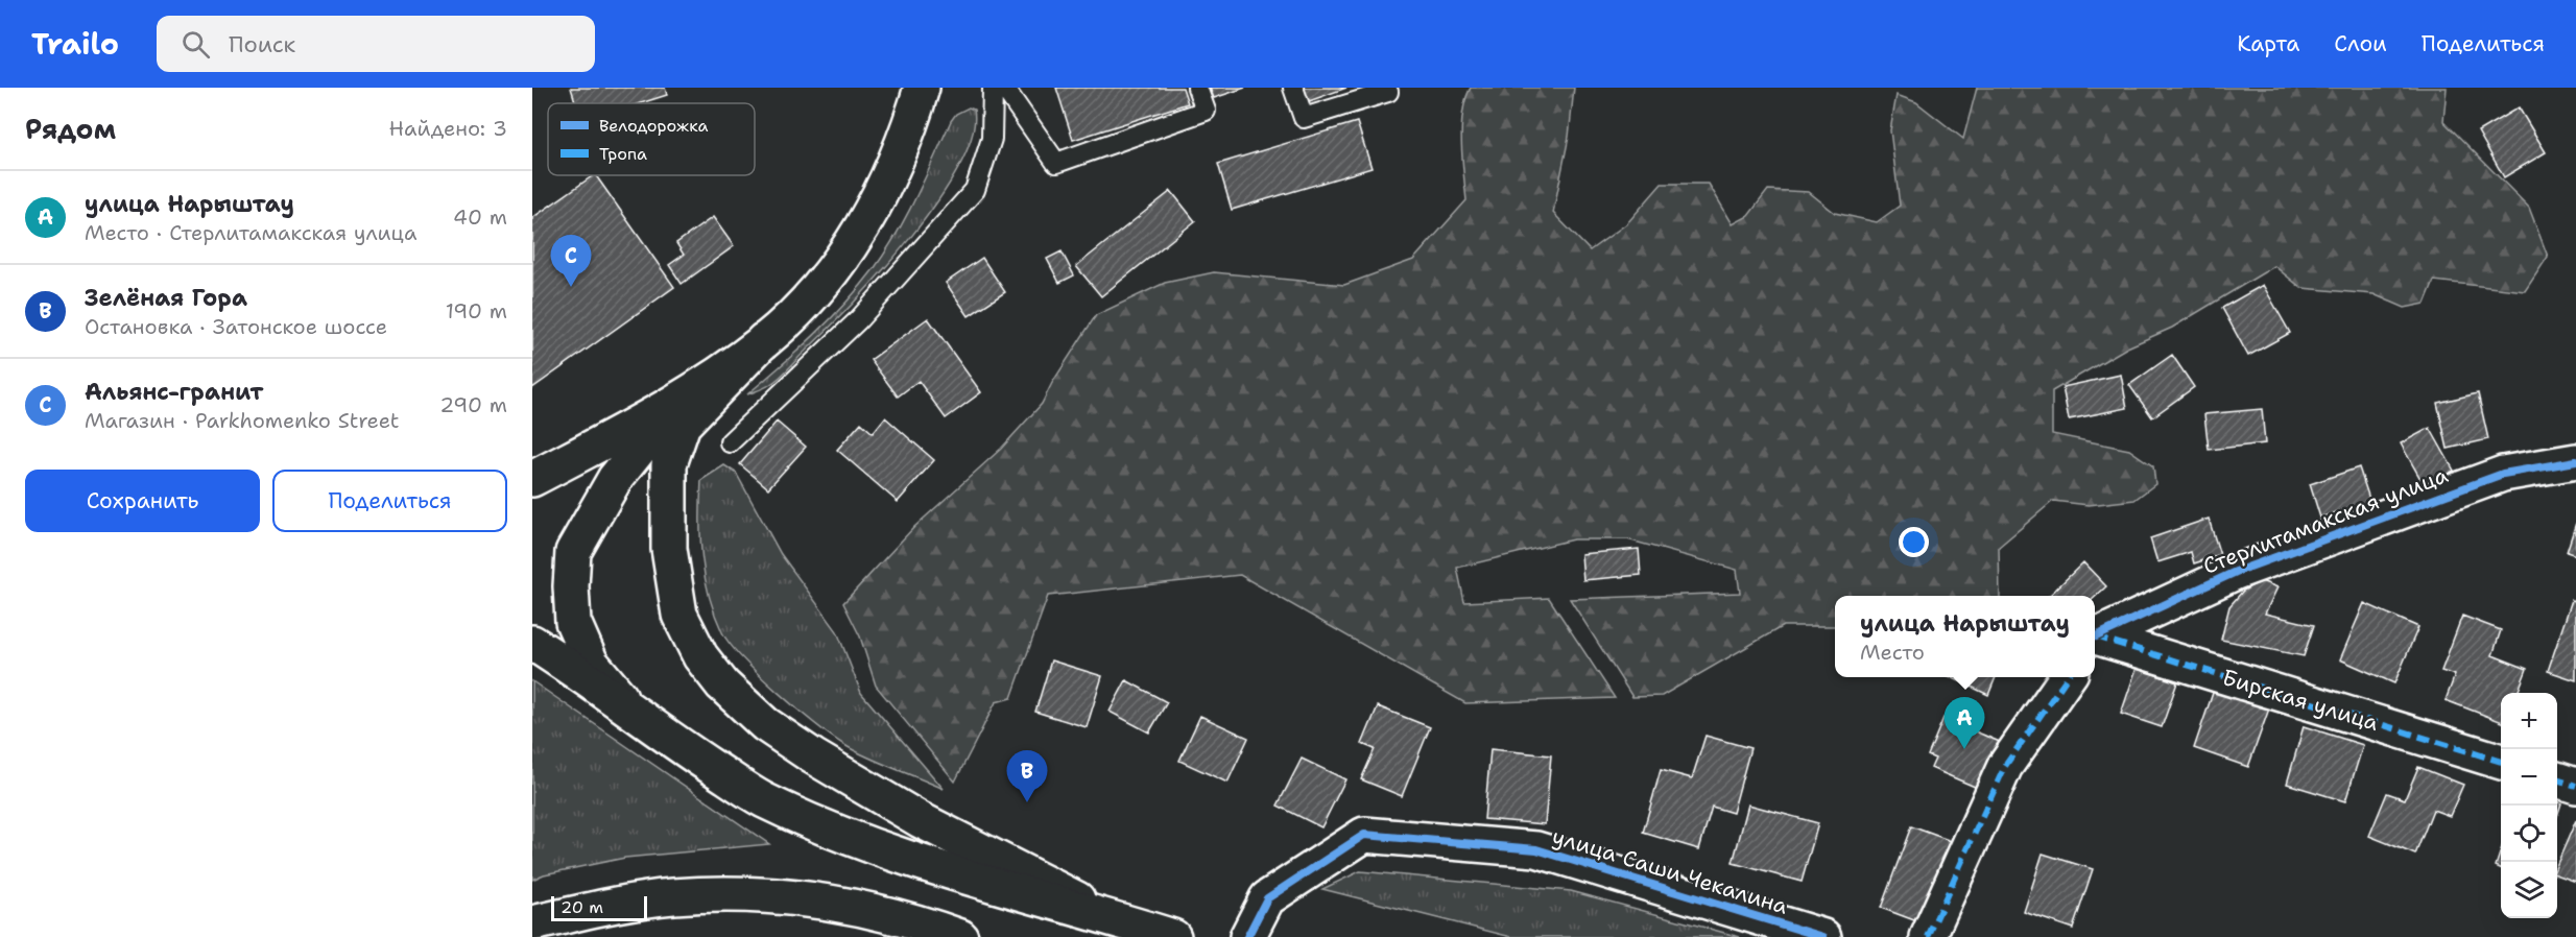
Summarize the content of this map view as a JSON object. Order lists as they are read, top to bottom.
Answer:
{
  "streets": {
    "main road": ["Стерлитамакская улица", "Бирская улица", "улица Саши Чекалина"]
  },
  "legend": ["Велодорожка", "Тропа"],
  "scale_bar": "20 m",
  "page": {
    "header": "Trailo",
    "search": "Поиск",
    "nav": ["Карта", "Слои", "Поделиться"],
    "heading": ["Рядом", "Найдено: 3"],
    "list": [
      {
        "mark": "A",
        "name": "улица Нарыштау",
        "note": "Место · Стерлитамакская улица",
        "value": "40 m"
      },
      {
        "mark": "B",
        "name": "Зелёная Гора",
        "note": "Остановка · Затонское шоссе",
        "value": "190 m"
      },
      {
        "mark": "C",
        "name": "Альянс-гранит",
        "note": "Магазин · Parkhomenko Street",
        "value": "290 m"
      }
    ],
    "pins": ["C", "A", "B"],
    "buttons": ["Сохранить", "Поделиться"],
    "popup": ["улица Нарыштау", "Место"],
    "map_buttons": ["+", "−"],
    "scale": "20 m"
  }
}
